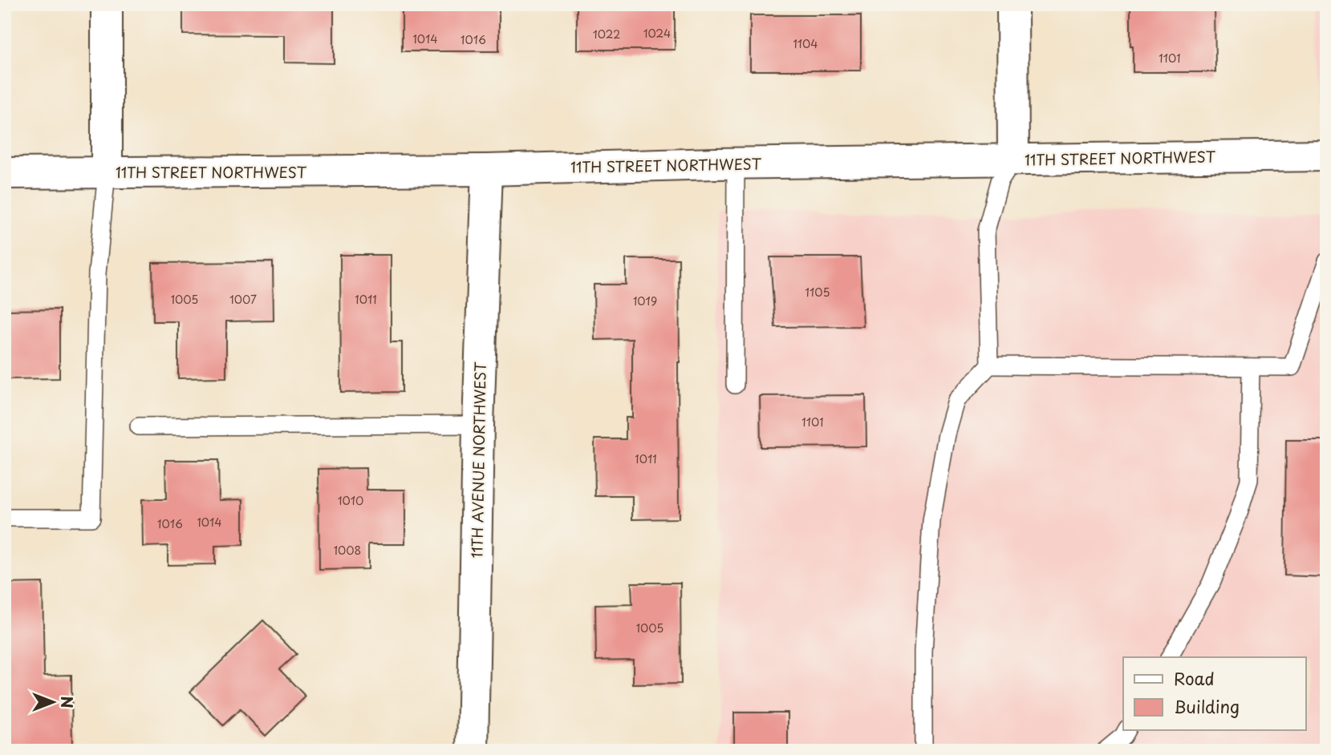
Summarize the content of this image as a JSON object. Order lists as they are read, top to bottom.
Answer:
{
  "streets": {
    "street": ["11TH STREET NORTHWEST", "11TH AVENUE NORTHWEST"]
  },
  "crossings": [
    ["11TH STREET NORTHWEST", "11TH AVENUE NORTHWEST"]
  ],
  "house_numbers": [
    "1024",
    "1022",
    "1014",
    "1016",
    "1104",
    "1101",
    "1105",
    "1005",
    "1007",
    "1011",
    "1019",
    "1101",
    "1011",
    "1010",
    "1014",
    "1016",
    "1008",
    "1005"
  ],
  "legend": ["Road", "Building"],
  "north": "right"
}
